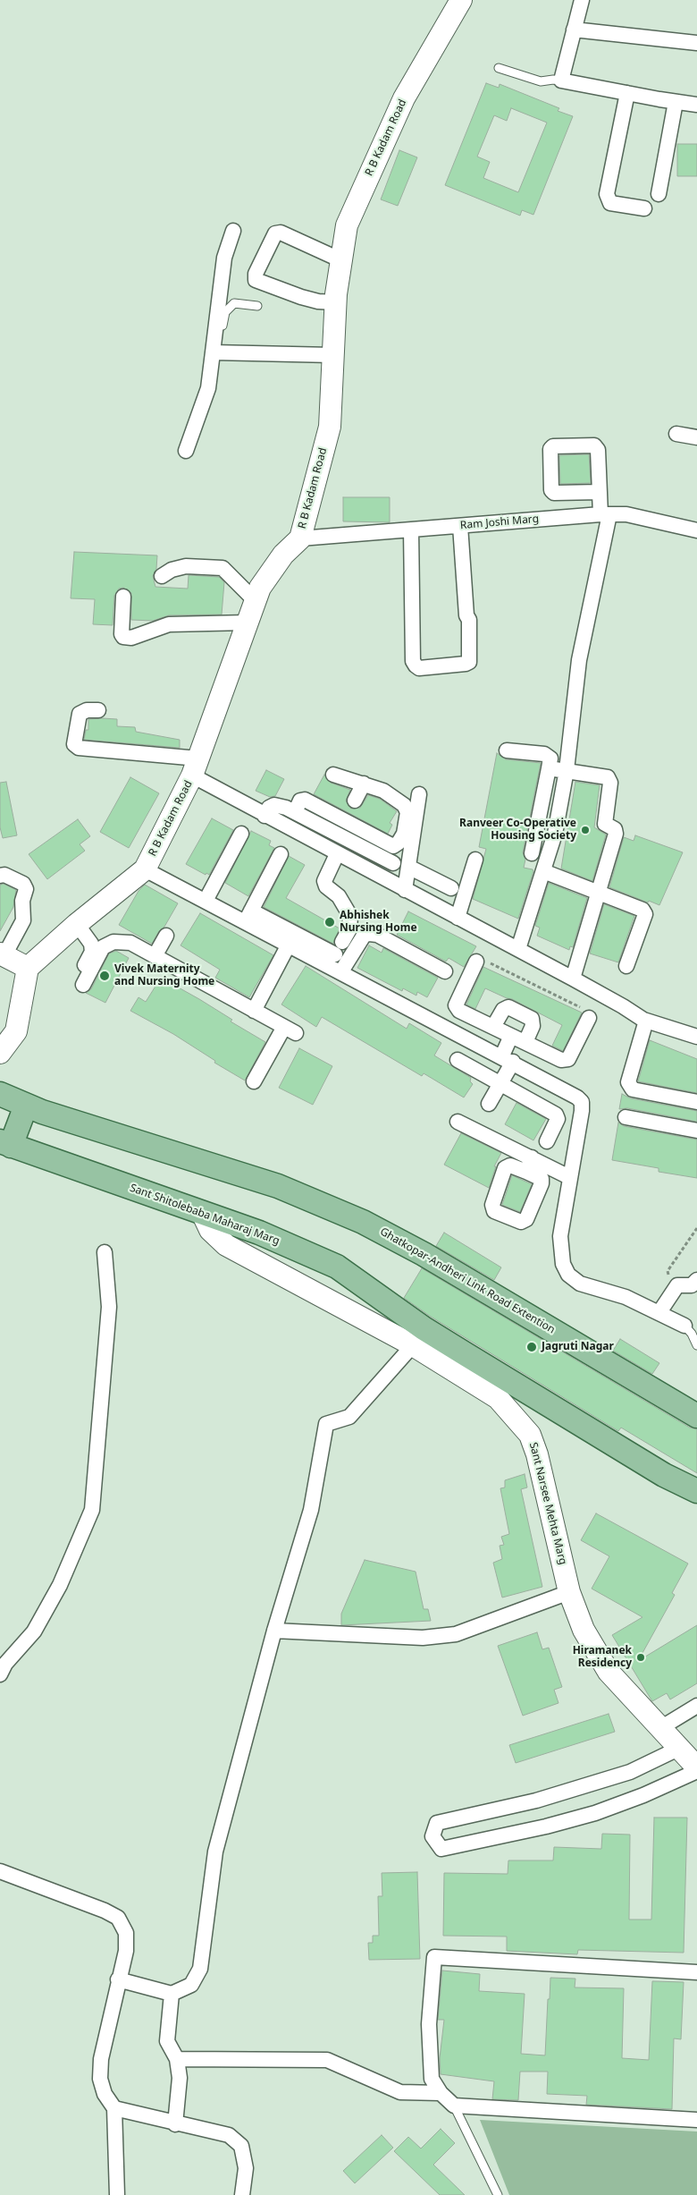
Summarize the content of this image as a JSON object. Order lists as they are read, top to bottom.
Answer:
{
  "streets": {
    "main road": ["Sant Shitolebaba Maharaj Marg", "Ghatkopar-Andheri Link Road Extention"],
    "street": ["R B Kadam Road", "Ram Joshi Marg", "Sant Narsee Mehta Marg"]
  },
  "crossings": [
    ["R B Kadam Road", "Ram Joshi Marg"],
    ["Sant Shitolebaba Maharaj Marg", "Sant Narsee Mehta Marg"]
  ],
  "places": [
    "Ranveer Co-Operative Housing Society",
    "Abhishek Nursing Home",
    "Vivek Maternity and Nursing Home",
    "Jagruti Nagar",
    "Hiramanek Residency"
  ]
}
